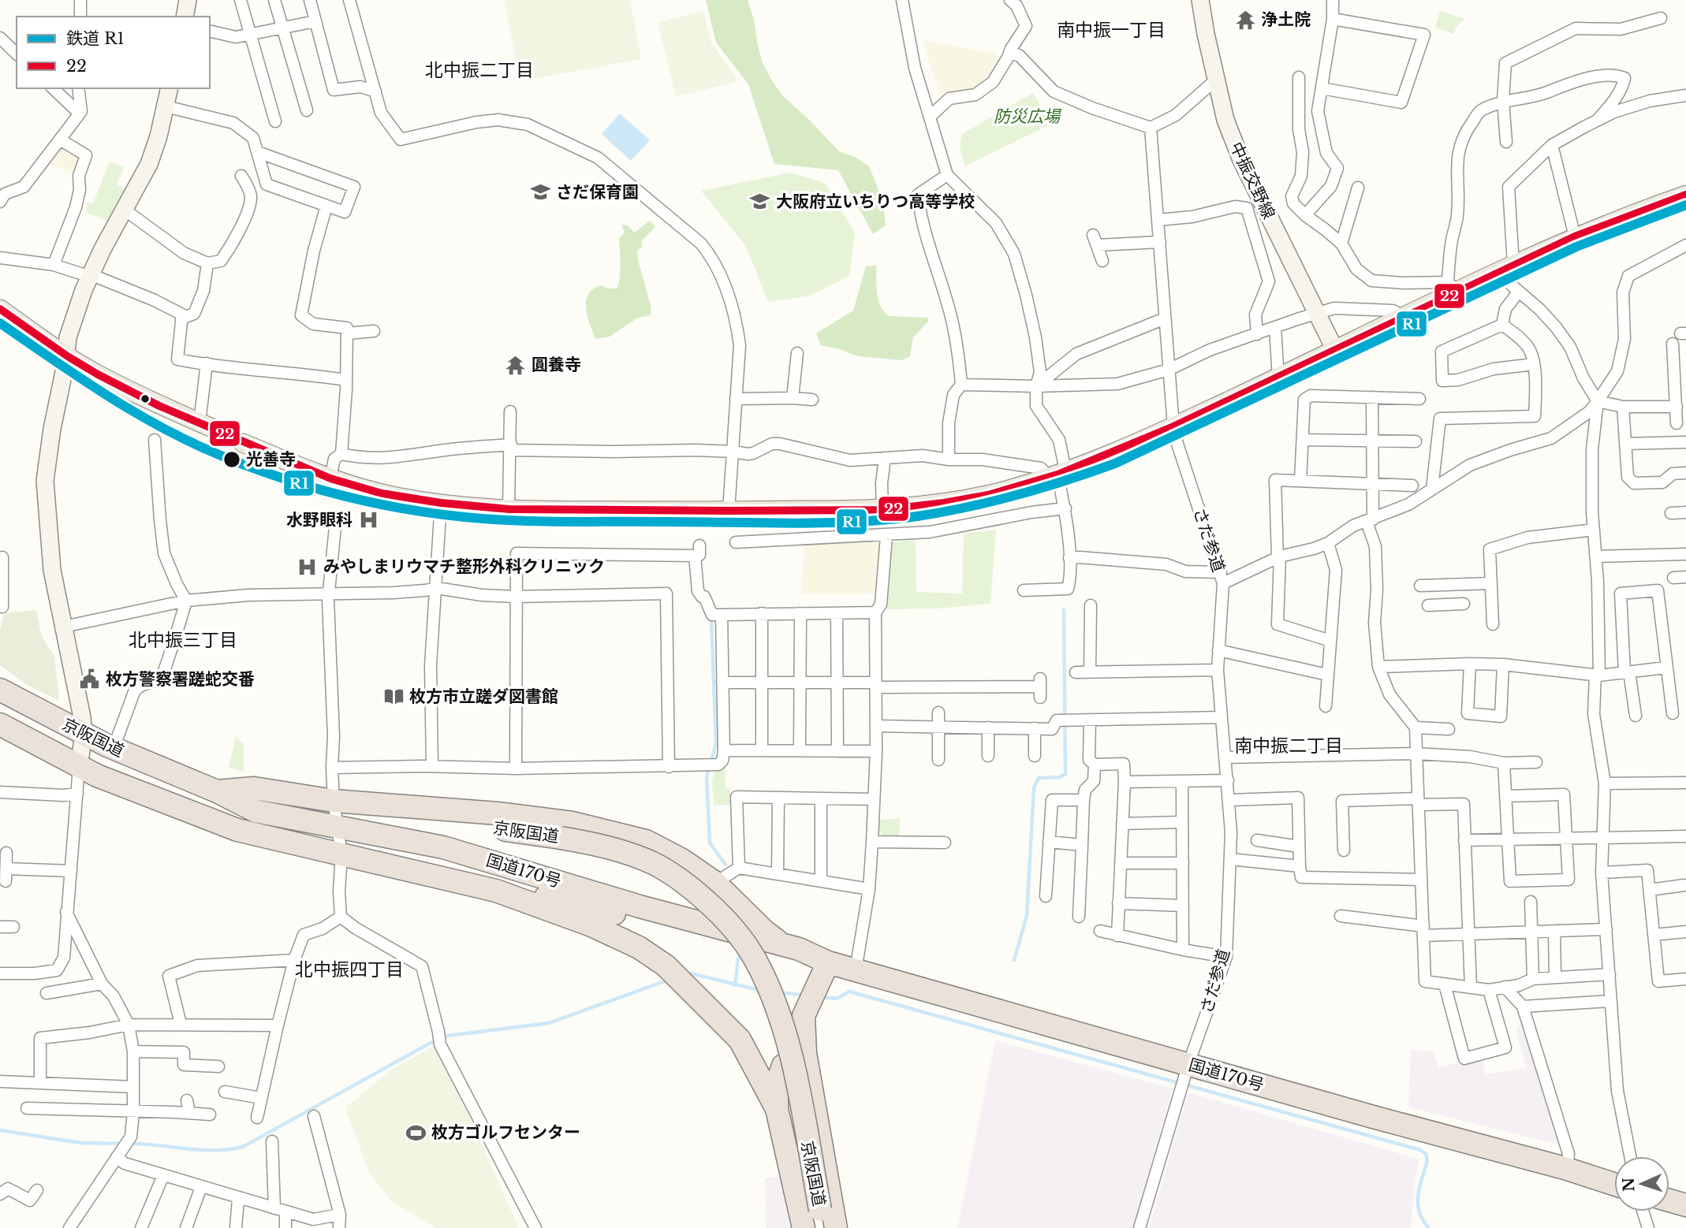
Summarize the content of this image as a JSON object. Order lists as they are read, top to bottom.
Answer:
{
  "streets": {
    "highway": ["京阪国道", "国道170号"],
    "street": ["中振交野線", "さだ参道"]
  },
  "crossings": [
    ["さだ参道", "国道170号"],
    ["京阪国道", "国道170号"]
  ],
  "districts": [
    "南中振一丁目",
    "北中振二丁目",
    "北中振三丁目",
    "南中振二丁目",
    "北中振四丁目"
  ],
  "parks": ["防災広場"],
  "places": {
    "temple": ["浄土院", "圓養寺"],
    "school or university": ["さだ保育園", "大阪府立いちりつ高等学校"],
    "other": ["光善寺"],
    "hospital": ["水野眼科", "みやしまリウマチ整形外科クリニック"],
    "public building": ["枚方警察署蹉蛇交番"],
    "library": ["枚方市立蹉ダ図書館"],
    "sports": ["枚方ゴルフセンター"]
  },
  "lines": ["transit line 22", "rail line R1"],
  "legend": ["鉄道 R1", "22"],
  "north": "left"
}
